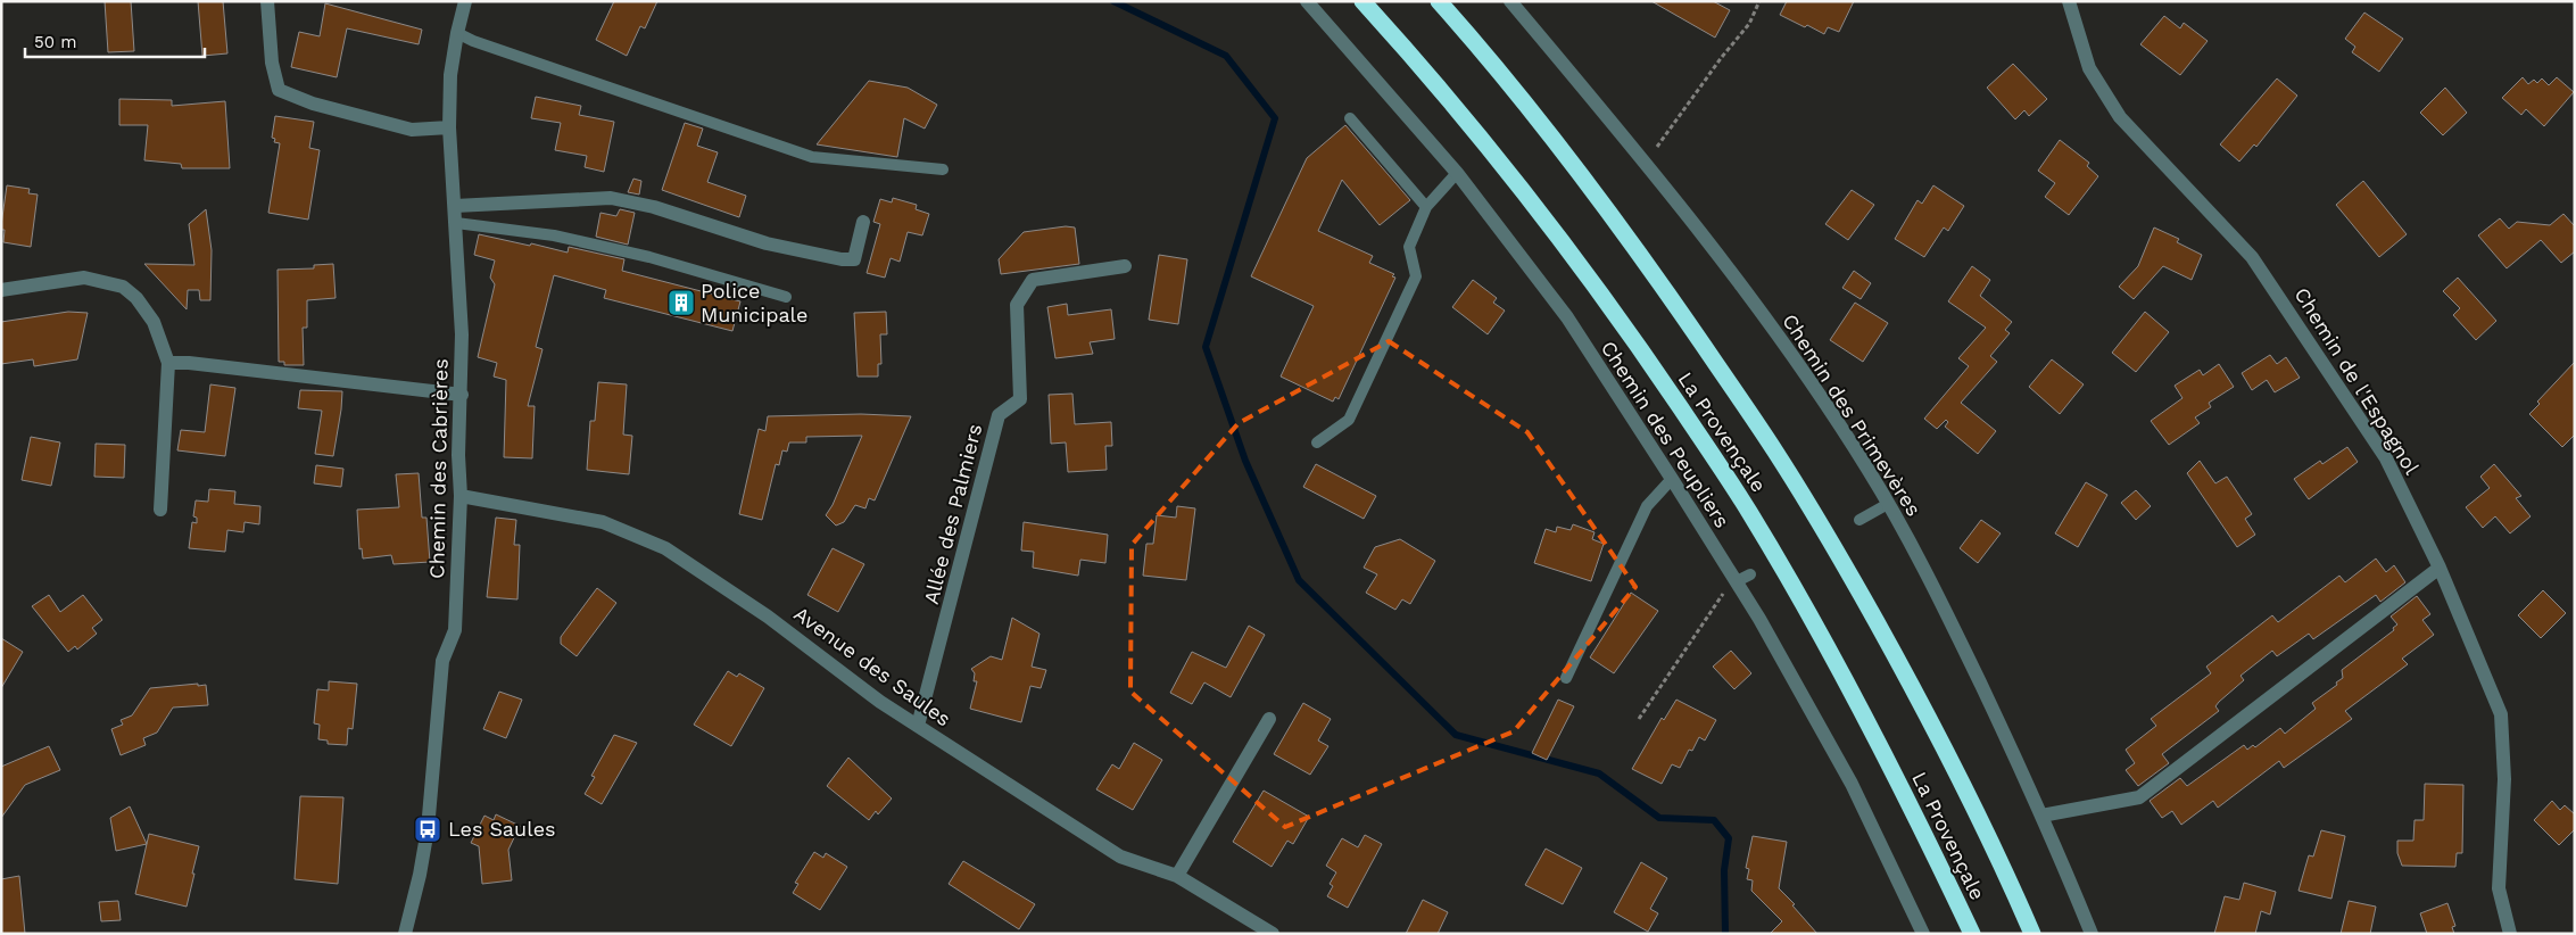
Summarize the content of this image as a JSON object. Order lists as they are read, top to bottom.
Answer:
{
  "streets": {
    "highway": ["La Provençale"],
    "street": [
      "Chemin de l'Espagnol",
      "Chemin des Primevères",
      "Chemin des Peupliers",
      "Chemin des Cabrières",
      "Allée des Palmiers",
      "Avenue des Saules"
    ]
  },
  "crossings": [
    ["Chemin des Cabrières", "Avenue des Saules"],
    ["Allée des Palmiers", "Avenue des Saules"]
  ],
  "places": {
    "building": ["Police Municipale"],
    "bus stop": ["Les Saules"]
  },
  "scale_bar": "50 m"
}
